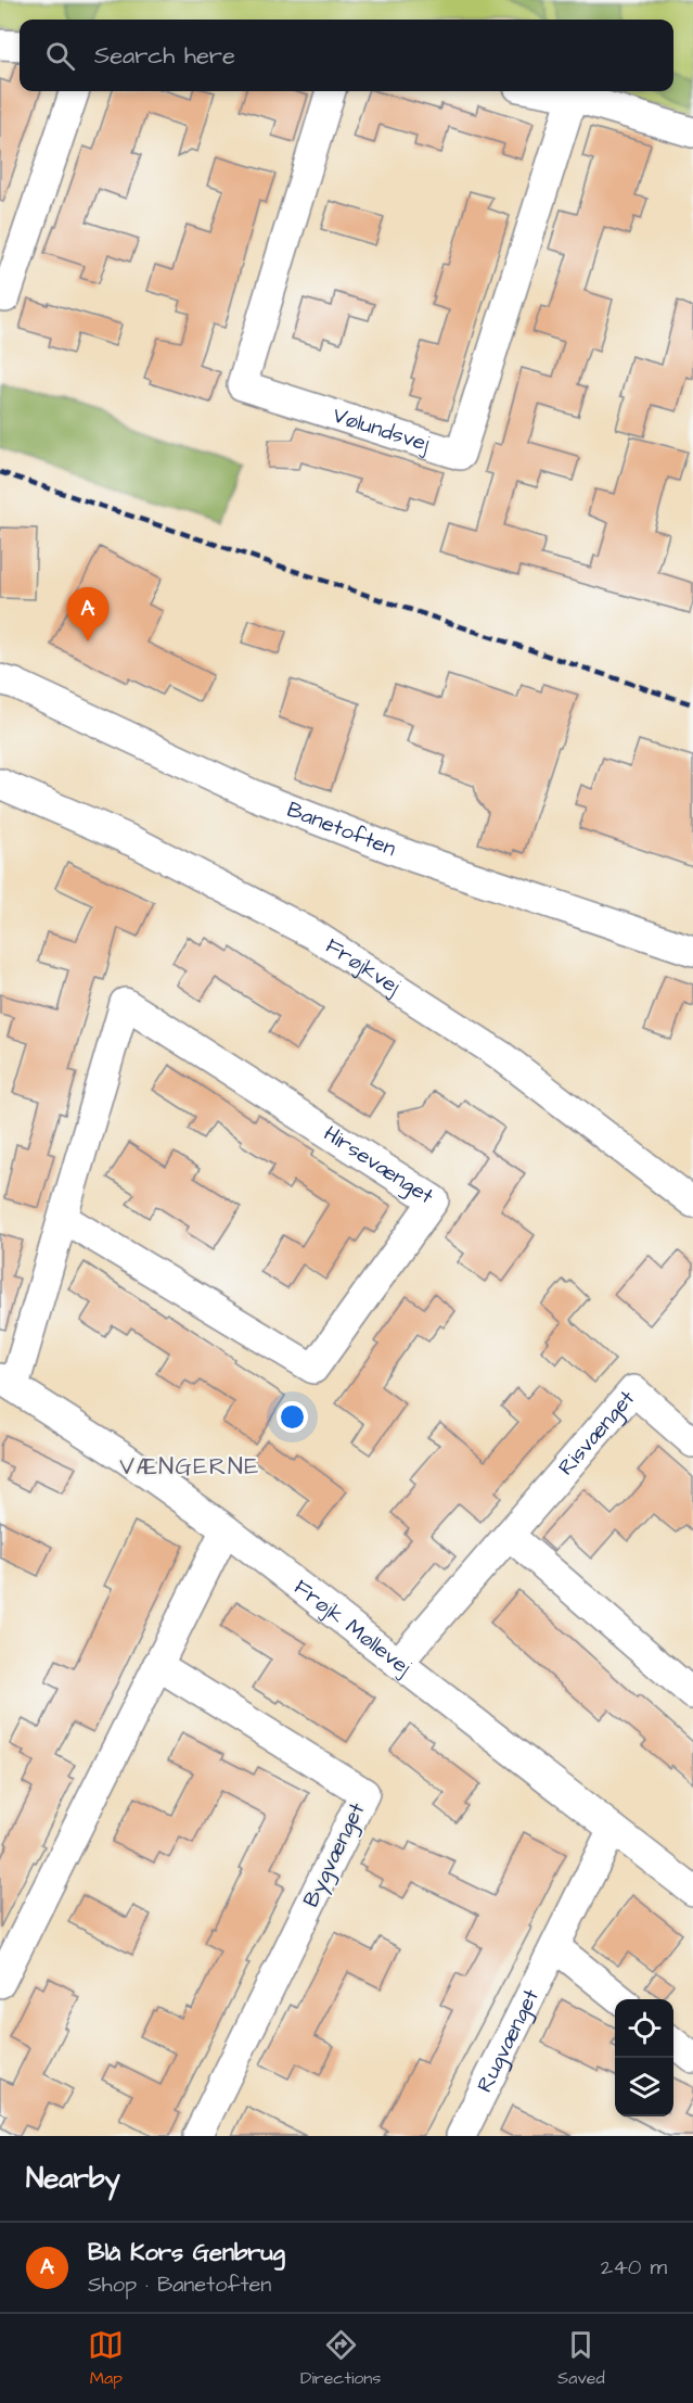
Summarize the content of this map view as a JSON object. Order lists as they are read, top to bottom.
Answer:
{
  "streets": {
    "street": [
      "Vølundsvej",
      "Banetoften",
      "Frøjkvej",
      "Hirsevænget",
      "Risvænget",
      "Frøjk Møllevej",
      "Bygvænget",
      "Rugvænget"
    ]
  },
  "crossings": [
    ["Hirsevænget", "Frøjk Møllevej"],
    ["Risvænget", "Frøjk Møllevej"],
    ["Frøjk Møllevej", "Rugvænget"]
  ],
  "districts": ["VÆNGERNE"],
  "page": {
    "search": "Search here",
    "pins": "A",
    "heading": "Nearby",
    "list": [
      {
        "mark": "A",
        "name": "Blå Kors Genbrug",
        "note": "Shop · Banetoften",
        "value": "240 m"
      }
    ],
    "nav": ["Map", "Directions", "Saved"]
  }
}
